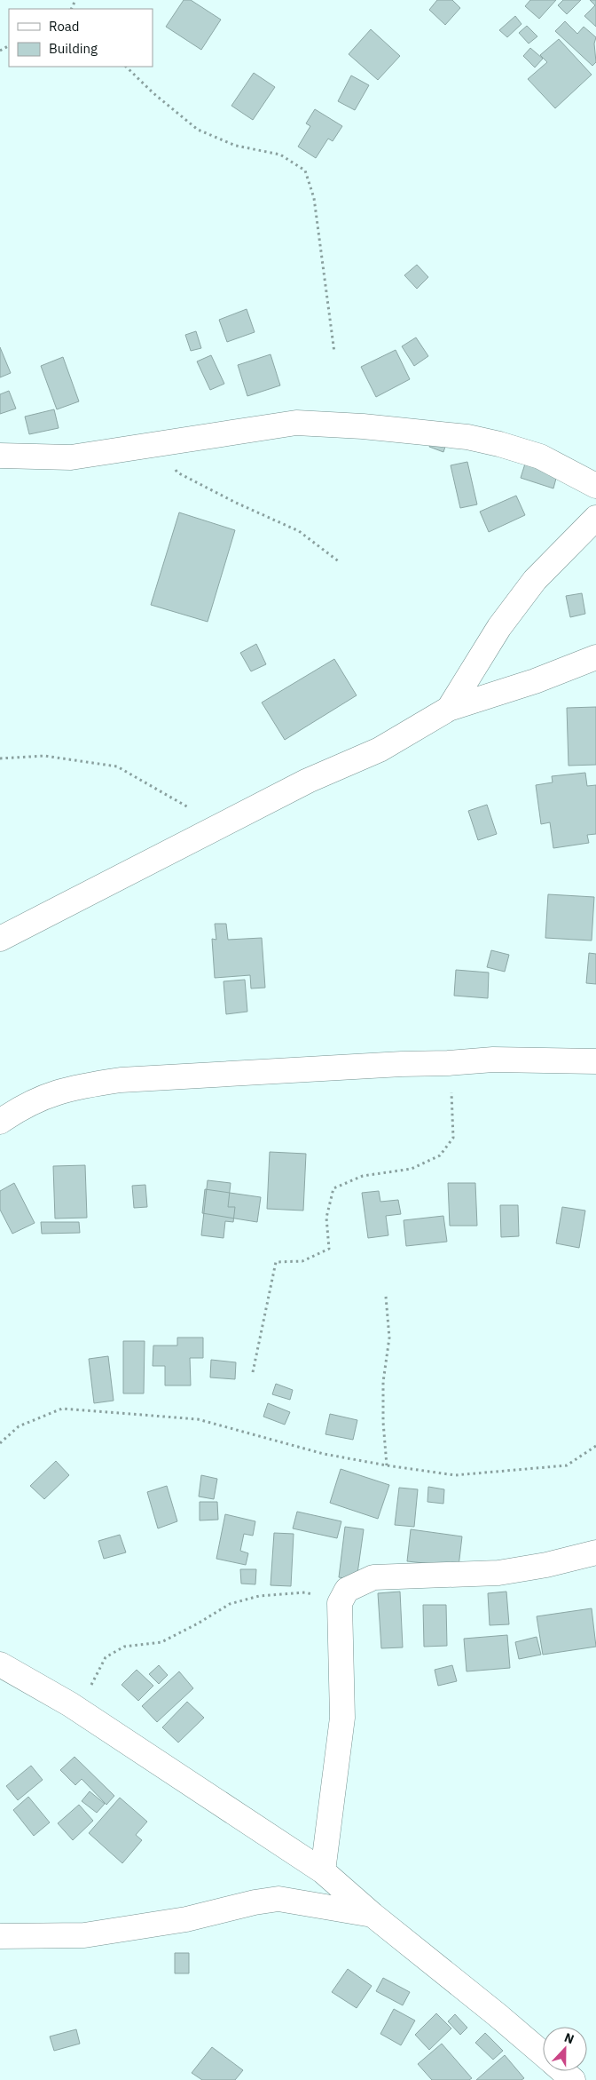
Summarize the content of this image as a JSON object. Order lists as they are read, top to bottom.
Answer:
{
  "legend": ["Road", "Building"],
  "north": "top"
}
